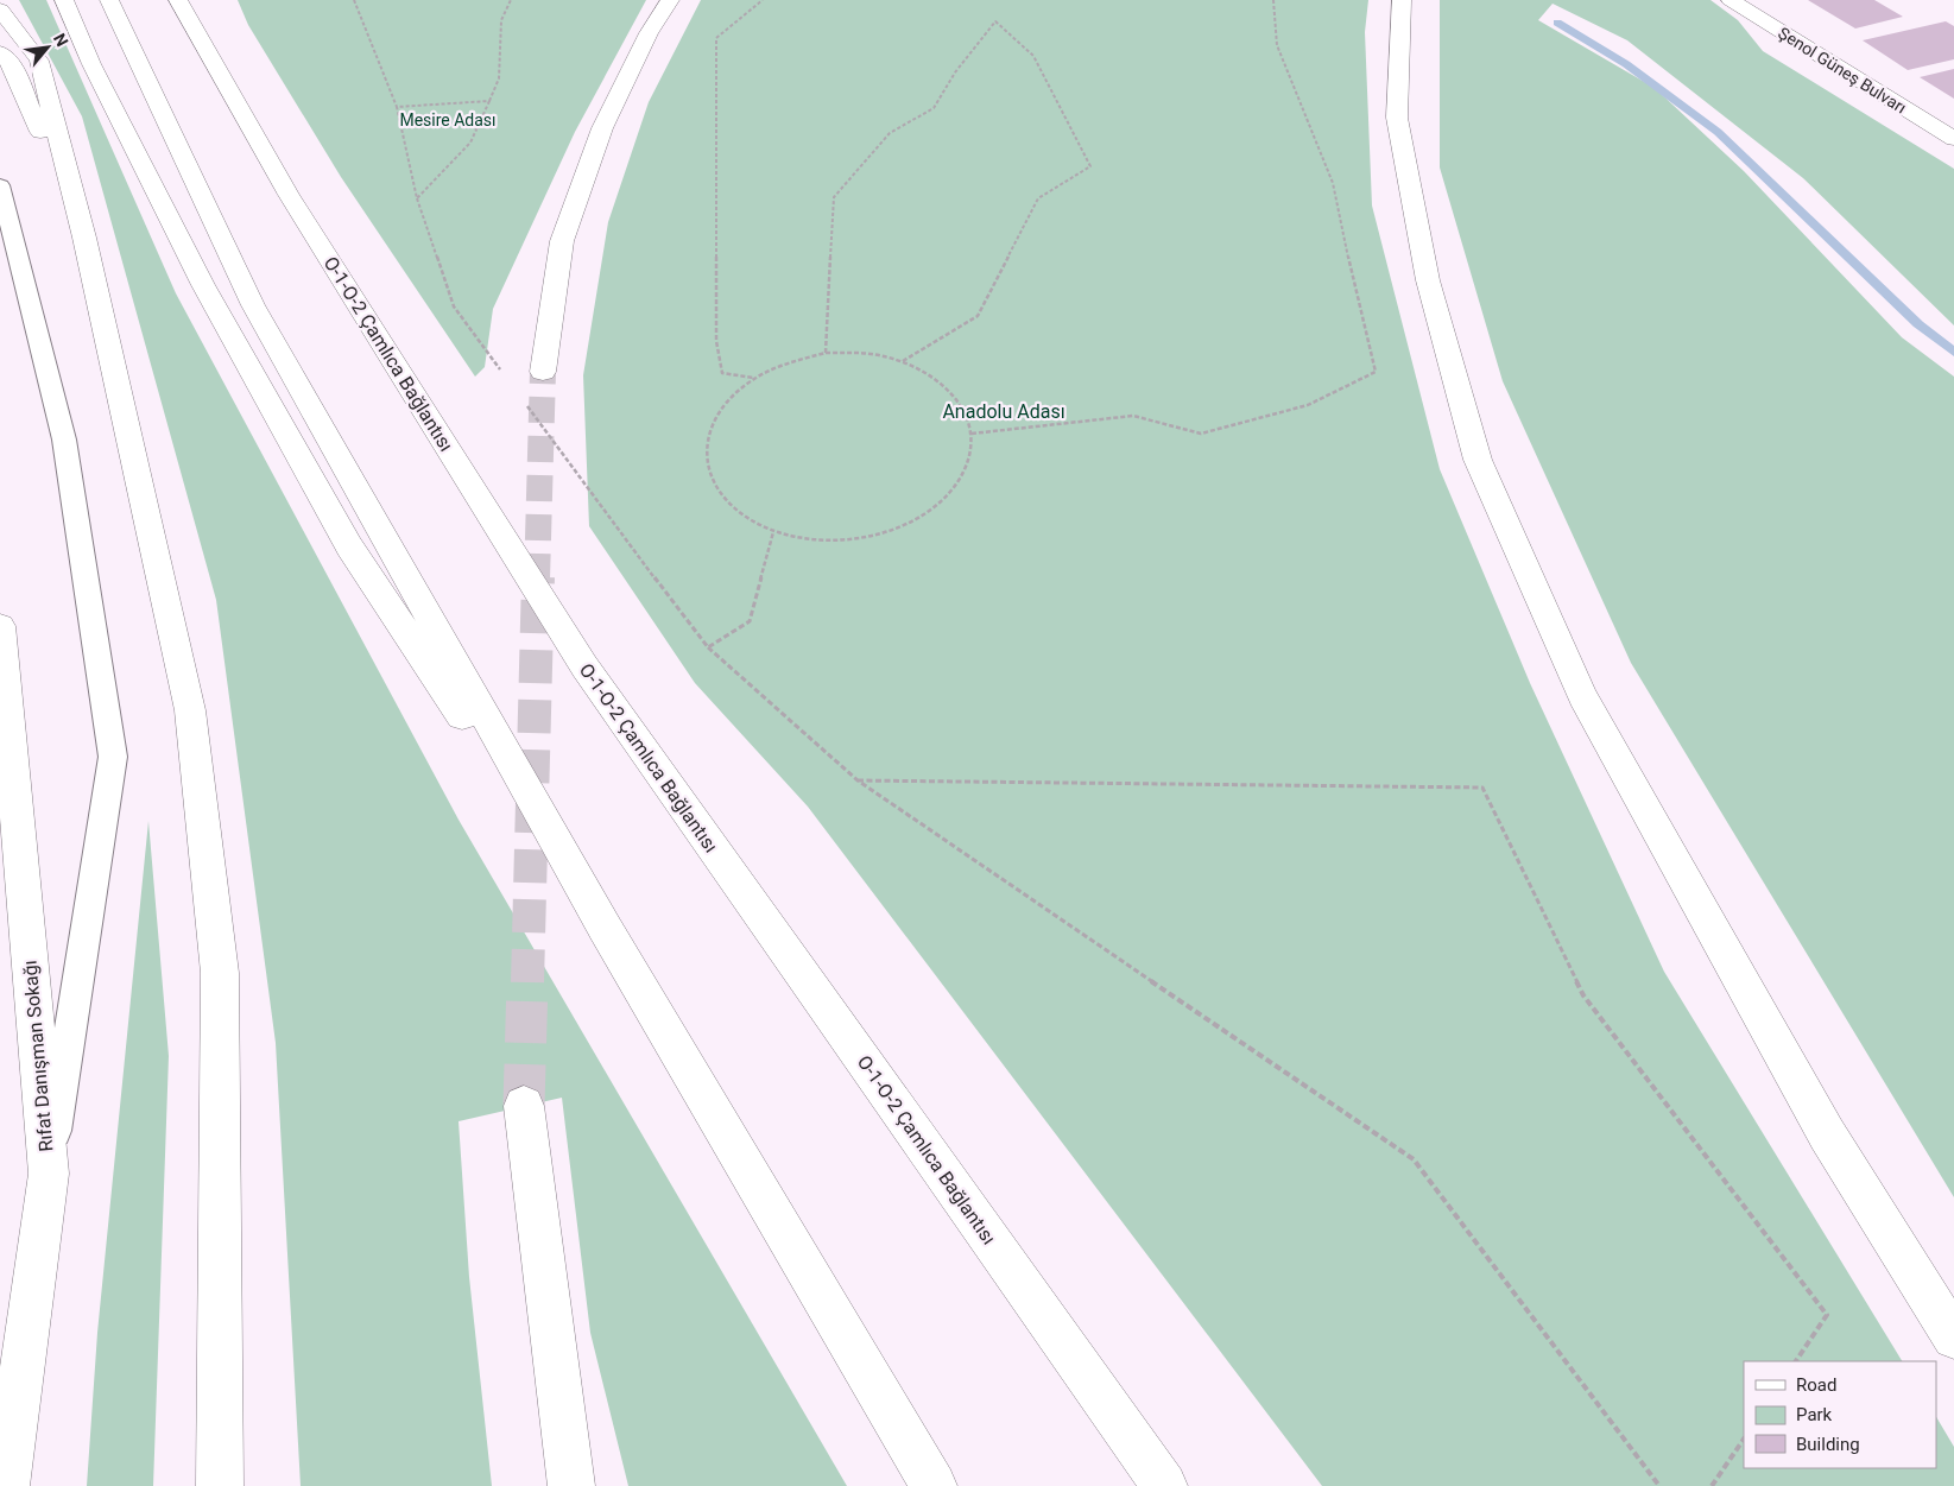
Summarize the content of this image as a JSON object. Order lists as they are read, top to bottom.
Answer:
{
  "streets": {
    "main road": ["Şenol Güneş Bulvarı", "O-1-O-2 Çamlıca Bağlantısı", "Rıfat Danışman Sokağı"]
  },
  "parks": ["Mesire Adası", "Anadolu Adası"],
  "legend": ["Road", "Park", "Building"],
  "north": "top right"
}
